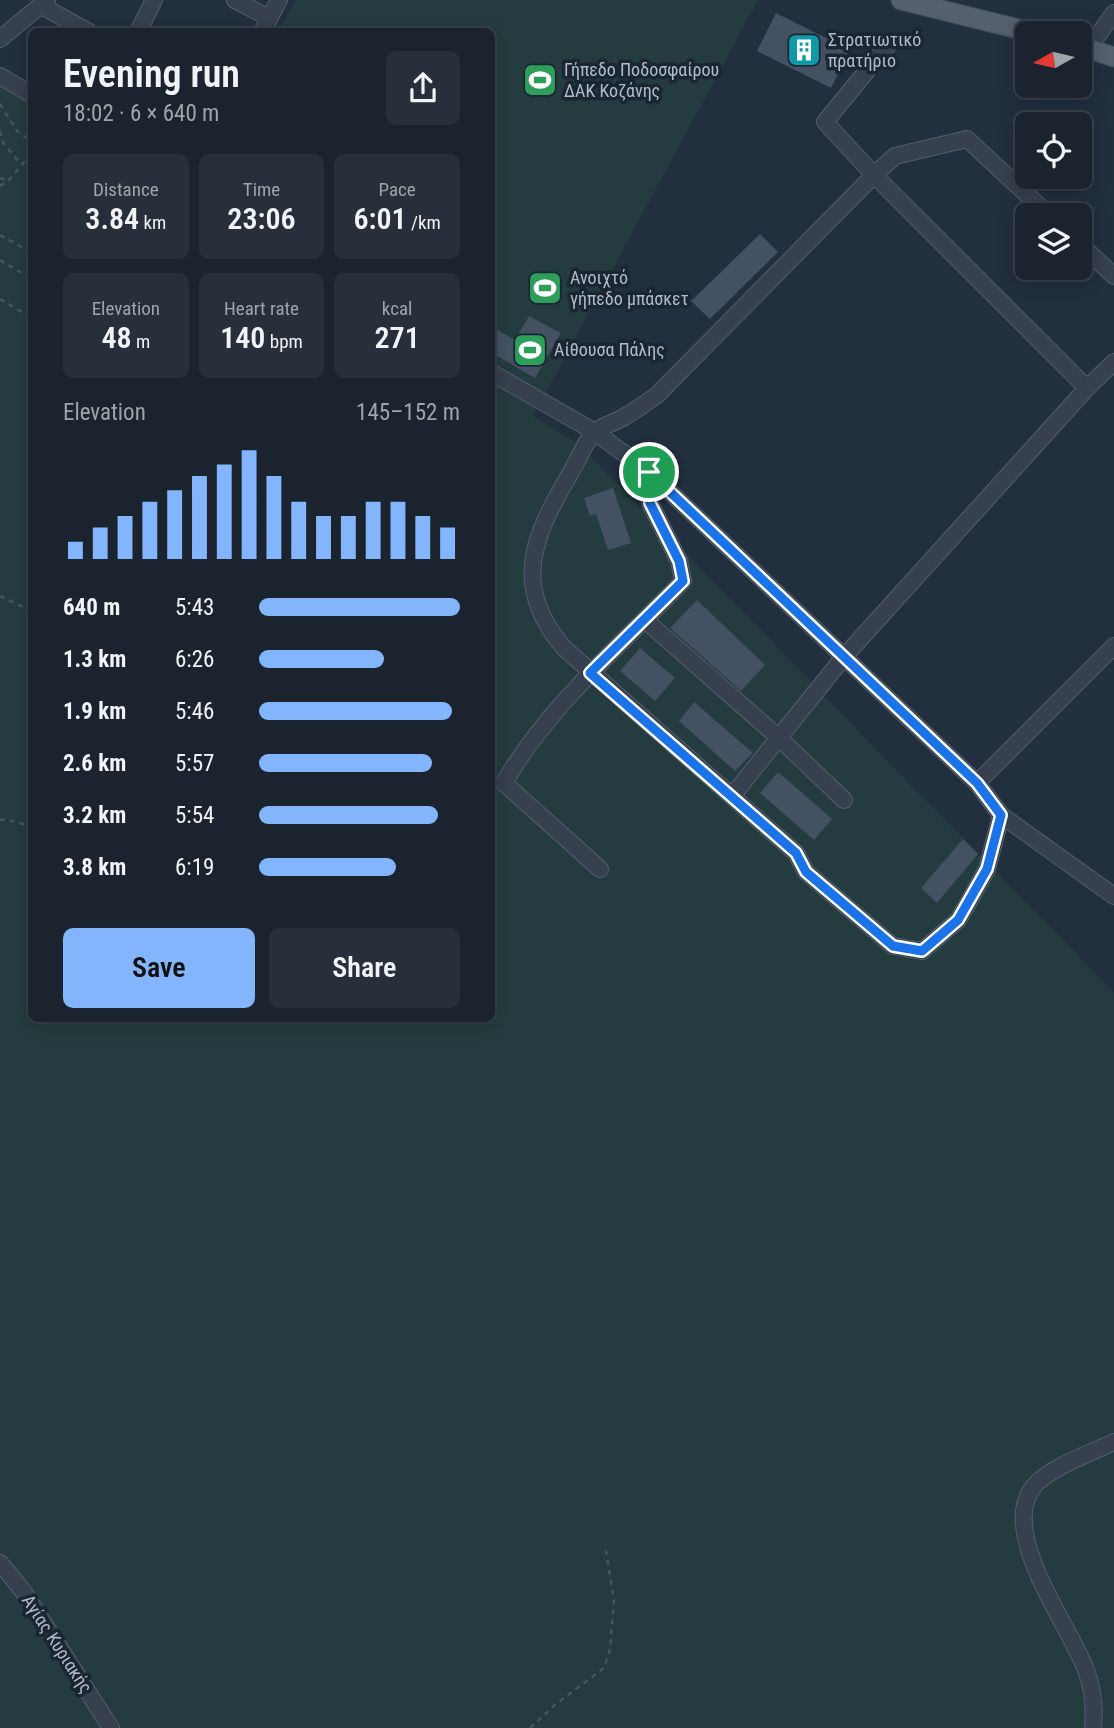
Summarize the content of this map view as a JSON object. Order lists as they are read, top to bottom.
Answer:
{
  "streets": {
    "street": ["Αγίας Κυριακής"]
  },
  "places": {
    "building": ["Στρατιωτικό πρατήριο"],
    "sports": ["Γήπεδο Ποδοσφαίρου ΔΑΚ Κοζάνης", "Ανοιχτό γήπεδο μπάσκετ", "Αίθουσα Πάλης"]
  },
  "north": "left",
  "page": {
    "heading": ["Evening run", "18:02 · 6 × 640 m"],
    "stats": [
      ["Distance", "3.84 km"],
      ["Time", "23:06"],
      ["Pace", "6:01 /km"],
      ["Elevation", "48 m"],
      ["Heart rate", "140 bpm"],
      ["kcal", "271"]
    ],
    "chart": ["Elevation", "145–152 m"],
    "list": [
      {
        "name": "640 m",
        "note": "5:43"
      },
      {
        "name": "1.3 km",
        "note": "6:26"
      },
      {
        "name": "1.9 km",
        "note": "5:46"
      },
      {
        "name": "2.6 km",
        "note": "5:57"
      },
      {
        "name": "3.2 km",
        "note": "5:54"
      },
      {
        "name": "3.8 km",
        "note": "6:19"
      }
    ],
    "buttons": ["Save", "Share"]
  }
}
